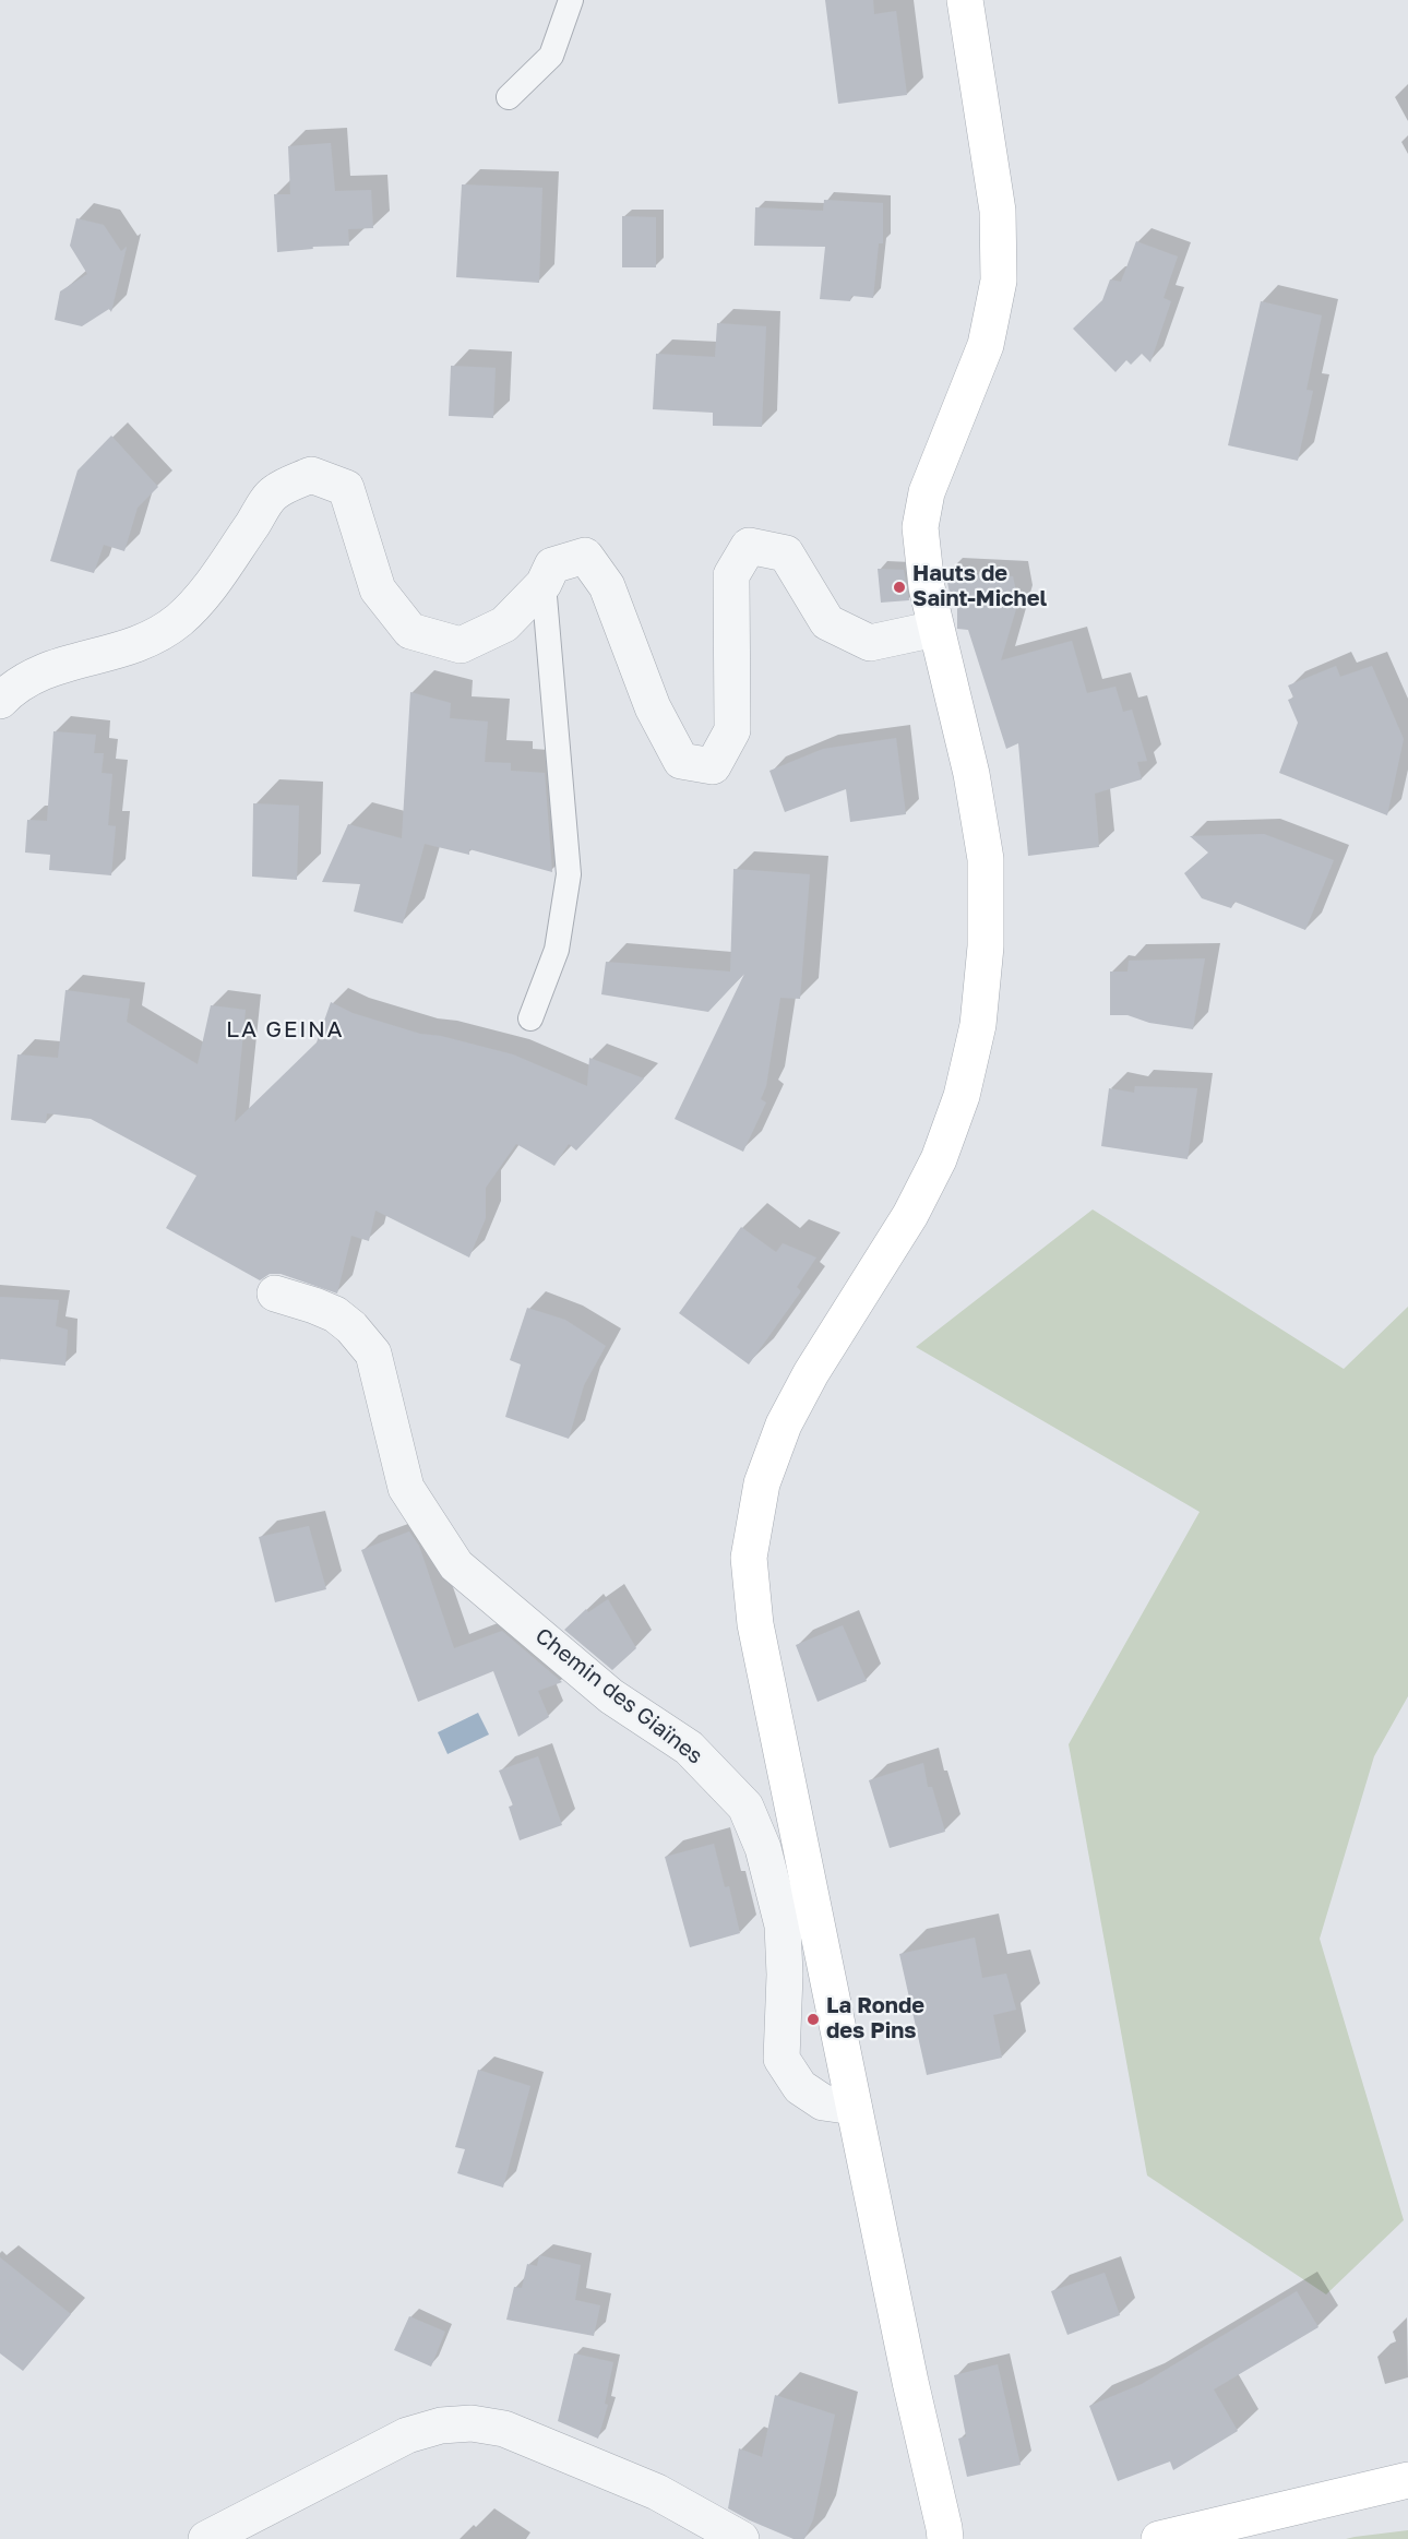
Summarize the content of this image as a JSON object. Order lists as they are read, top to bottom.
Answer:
{
  "streets": {
    "street": ["Chemin des Giaïnes"]
  },
  "districts": ["LA GEINA"],
  "places": ["Hauts de Saint-Michel", "La Ronde des Pins"]
}
